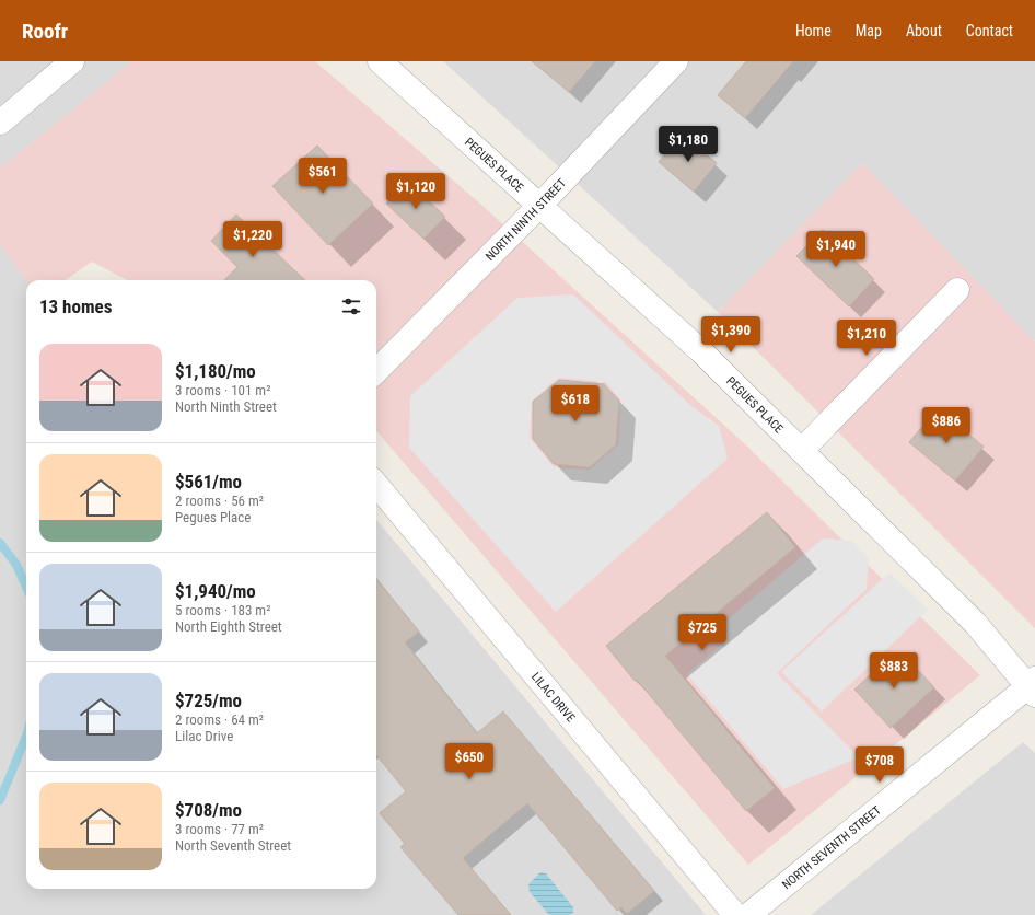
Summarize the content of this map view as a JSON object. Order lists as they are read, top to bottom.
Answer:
{
  "streets": {
    "street": [
      "PEGUES PLACE",
      "NORTH NINTH STREET",
      "LILAC DRIVE",
      "NORTH SEVENTH STREET"
    ]
  },
  "crossings": [
    ["PEGUES PLACE", "NORTH NINTH STREET"],
    ["PEGUES PLACE", "NORTH SEVENTH STREET"]
  ],
  "page": {
    "header": "Roofr",
    "nav": [
      "Home",
      "Map",
      "About",
      "Contact"
    ],
    "price": [
      "$1,180",
      "$561",
      "$1,120",
      "$1,220",
      "$1,940",
      "$1,390",
      "$1,210",
      "$618",
      "$886",
      "$725",
      "$883",
      "$650",
      "$708"
    ],
    "heading": "13 homes",
    "list": [
      {
        "name": "$1,180/mo",
        "note": "3 rooms · 101 m² · North Ninth Street"
      },
      {
        "name": "$561/mo",
        "note": "2 rooms · 56 m² · Pegues Place"
      },
      {
        "name": "$1,940/mo",
        "note": "5 rooms · 183 m² · North Eighth Street"
      },
      {
        "name": "$725/mo",
        "note": "2 rooms · 64 m² · Lilac Drive"
      },
      {
        "name": "$708/mo",
        "note": "3 rooms · 77 m² · North Seventh Street"
      }
    ]
  }
}
